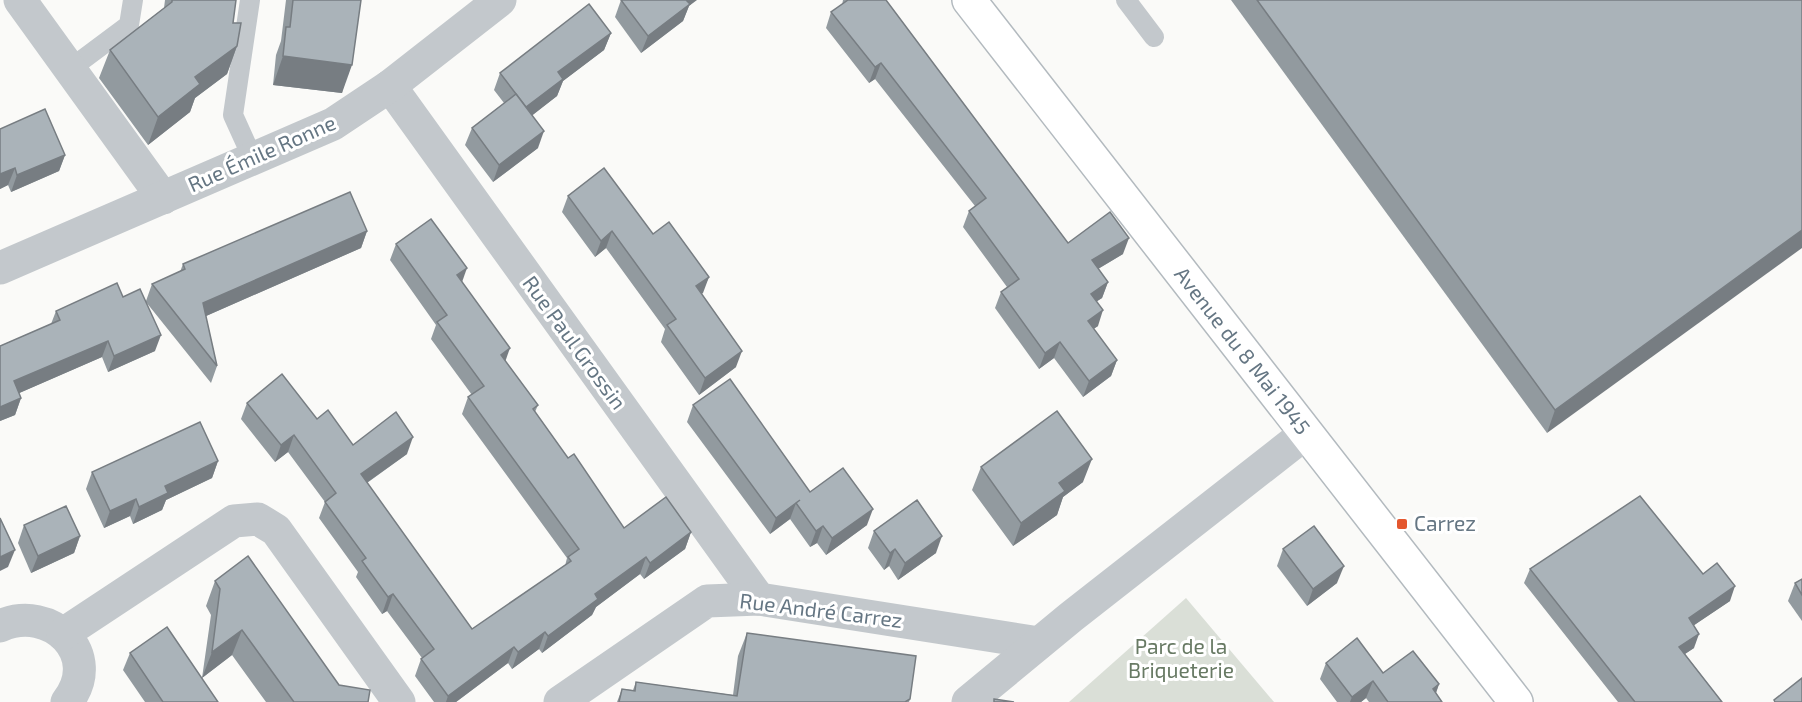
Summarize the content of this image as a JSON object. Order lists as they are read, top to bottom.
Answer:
{
  "streets": {
    "street": [
      "Rue Émile Ronne",
      "Rue Paul Grossin",
      "Avenue du 8 Mai 1945",
      "Rue André Carrez"
    ]
  },
  "crossings": [
    ["Rue Émile Ronne", "Rue Paul Grossin"],
    ["Rue Paul Grossin", "Rue André Carrez"]
  ],
  "parks": ["Parc de la Briqueterie"],
  "places": {
    "transit": ["Carrez"]
  }
}
